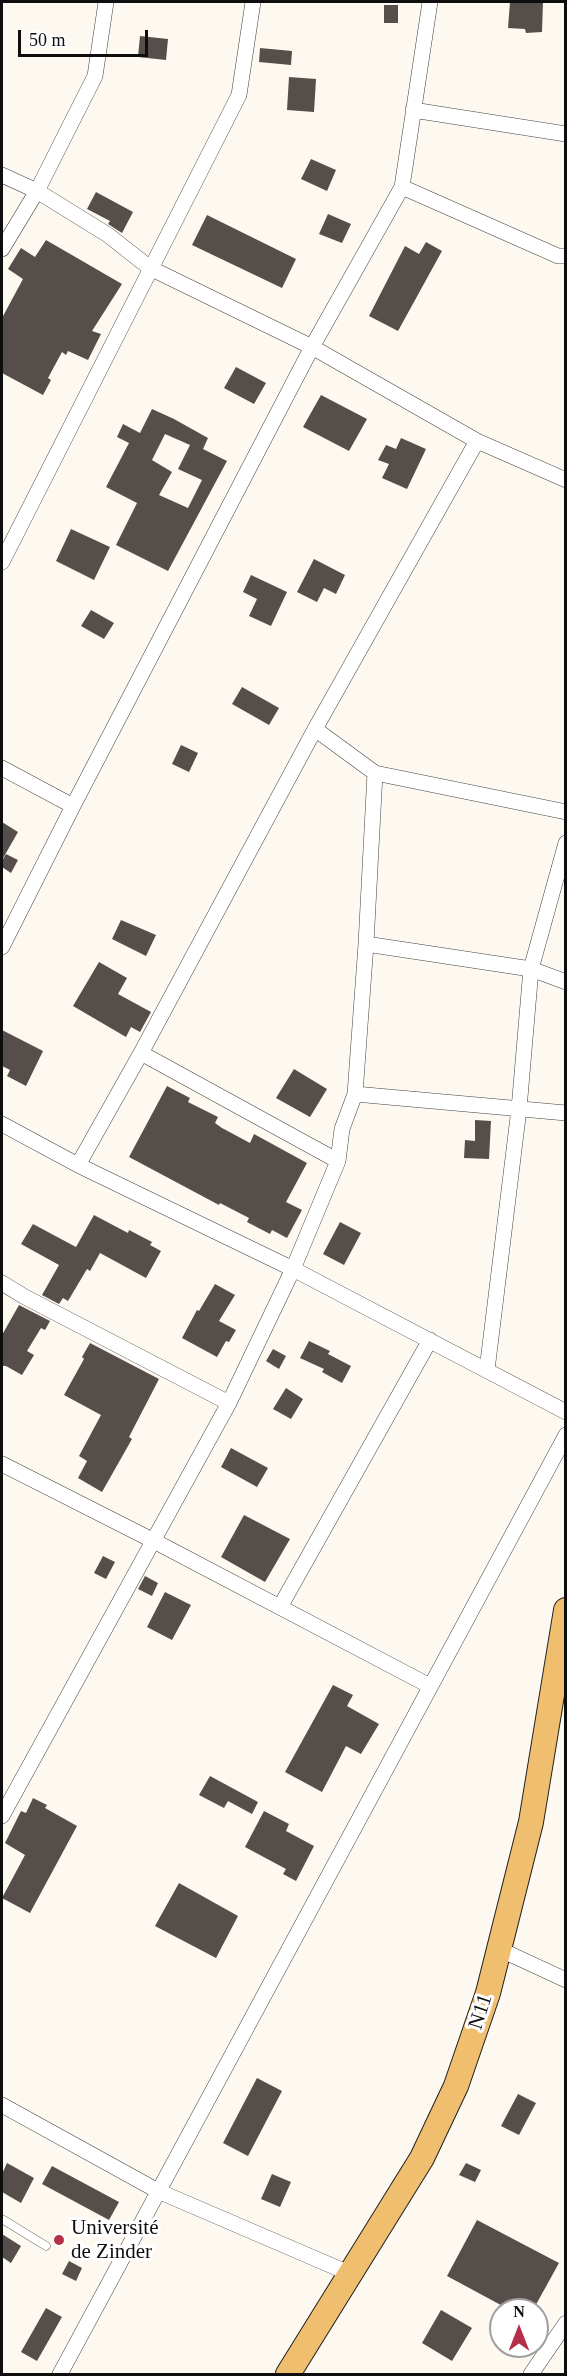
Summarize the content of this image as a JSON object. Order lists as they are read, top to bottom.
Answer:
{
  "streets": {
    "main road": ["N11"]
  },
  "places": ["Université de Zinder"],
  "scale_bar": "50 m",
  "north": "top"
}
